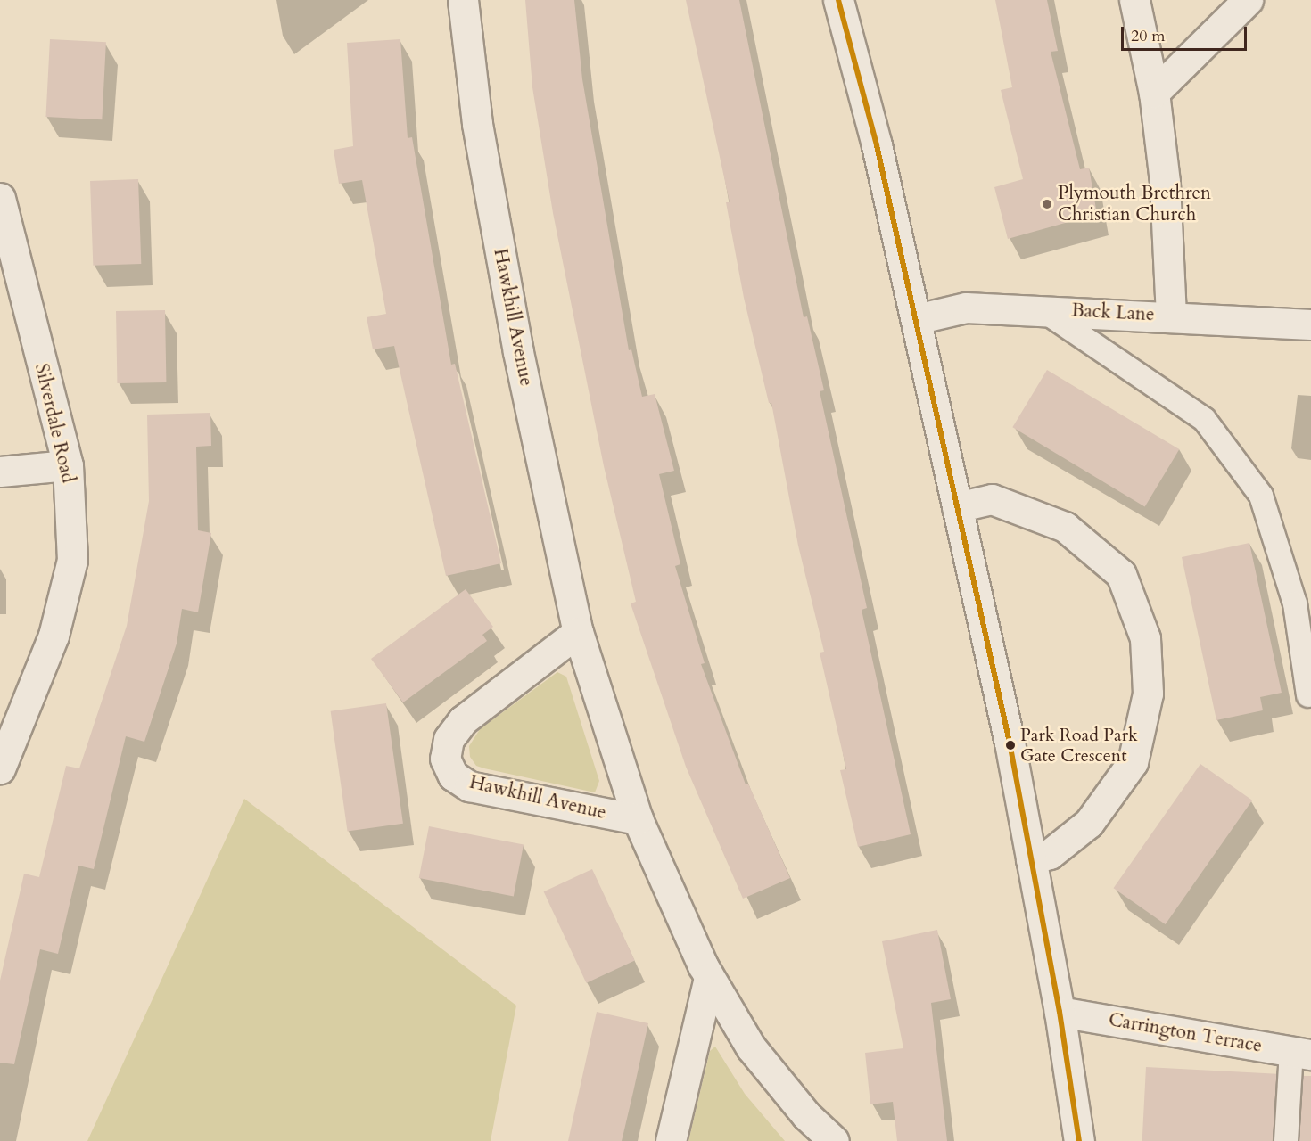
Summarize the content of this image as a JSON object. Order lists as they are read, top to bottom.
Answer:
{
  "streets": {
    "street": [
      "Back Lane",
      "Hawkhill Avenue",
      "Silverdale Road",
      "Carrington Terrace"
    ]
  },
  "places": ["Plymouth Brethren Christian Church", "Park Road Park Gate Crescent"],
  "scale_bar": "20 m"
}
